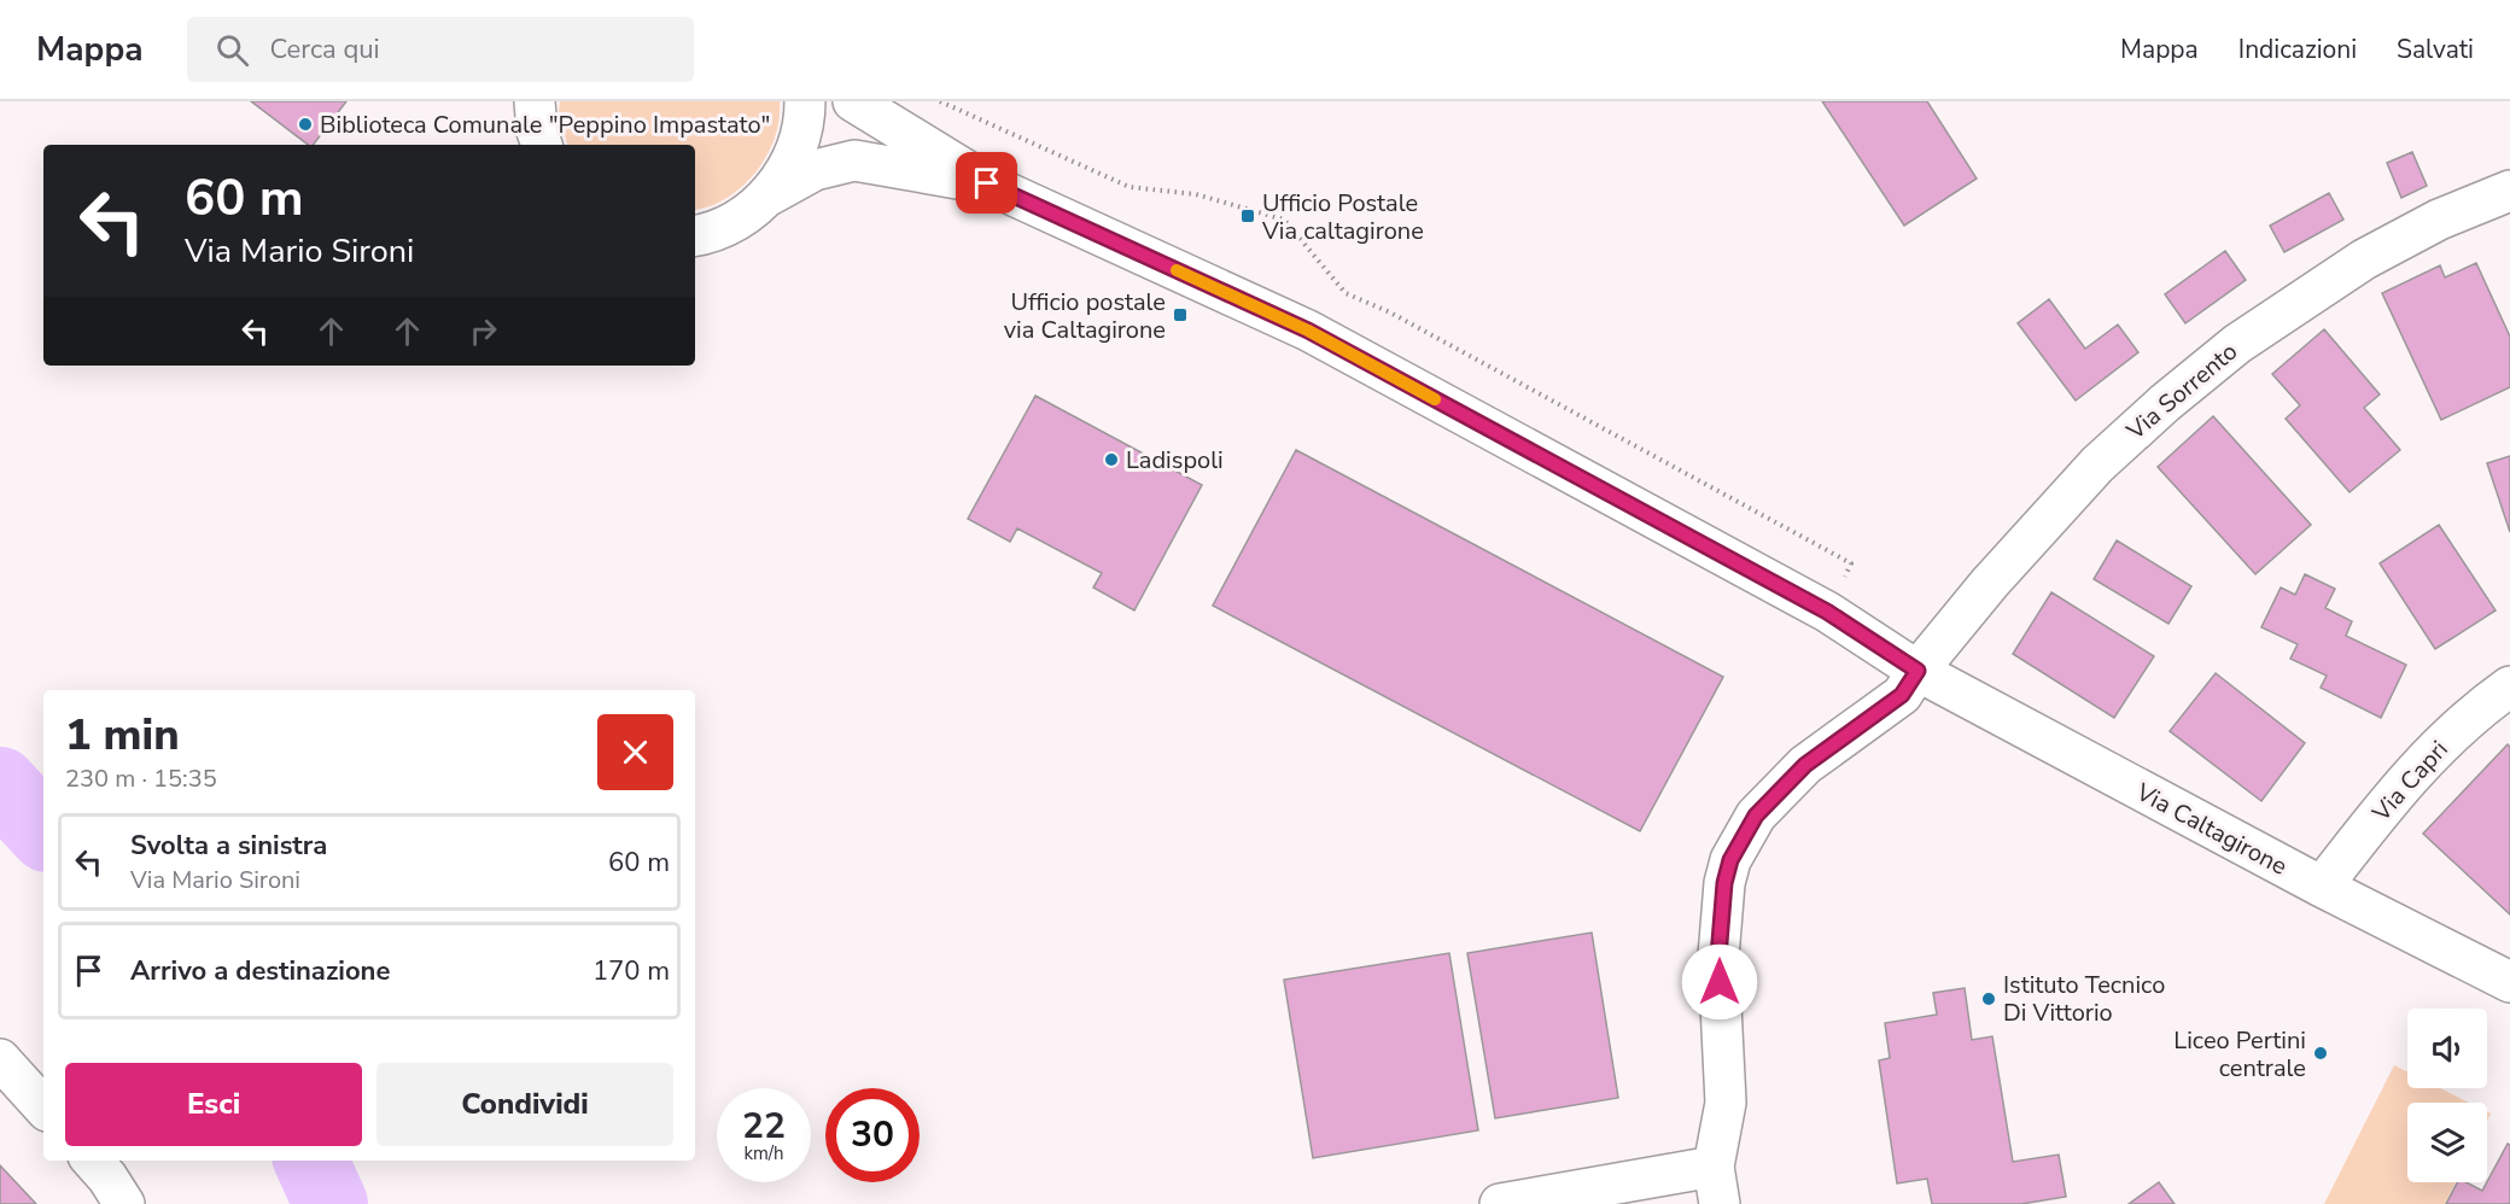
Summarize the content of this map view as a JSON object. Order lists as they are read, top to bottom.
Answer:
{
  "streets": {
    "street": ["Via Sorrento", "Via Capri", "Via Caltagirone"]
  },
  "crossings": [
    ["Via Sorrento", "Via Caltagirone"],
    ["Via Capri", "Via Caltagirone"]
  ],
  "places": {
    "other": [
      "Biblioteca Comunale \"Peppino Impastato\"",
      "Ladispoli",
      "Istituto Tecnico Di Vittorio",
      "Liceo Pertini centrale"
    ],
    "transit": ["Ufficio Postale Via caltagirone", "Ufficio postale via Caltagirone"]
  },
  "page": {
    "header": "Mappa",
    "search": "Cerca qui",
    "nav": ["Mappa", "Indicazioni", "Salvati"],
    "turn": ["60 m", "Via Mario Sironi"],
    "heading": ["1 min", "230 m · 15:35"],
    "list": [
      {
        "name": "Svolta a sinistra",
        "note": "Via Mario Sironi",
        "value": "60 m"
      },
      {
        "name": "Arrivo a destinazione",
        "value": "170 m"
      }
    ],
    "buttons": ["Esci", "Condividi"],
    "speed": "22 km/h",
    "limit": "30"
  }
}
